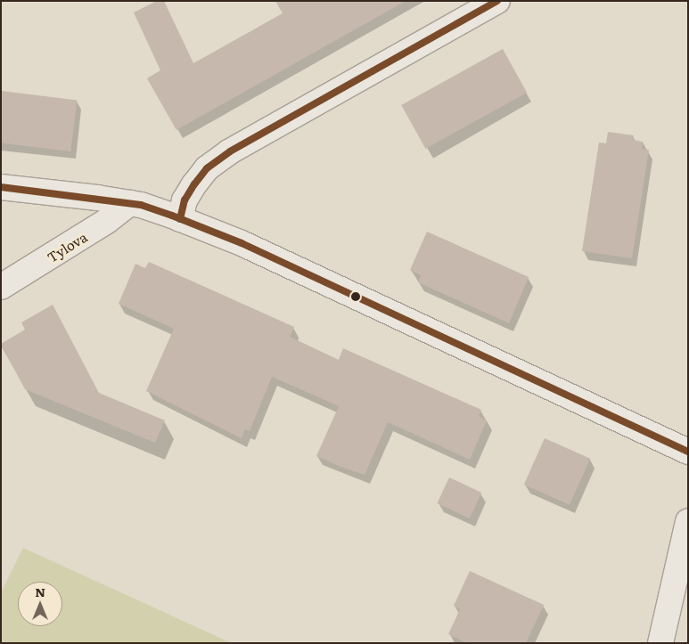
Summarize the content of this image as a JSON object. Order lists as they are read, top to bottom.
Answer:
{
  "streets": {
    "street": ["Tylova"]
  },
  "north": "top"
}
